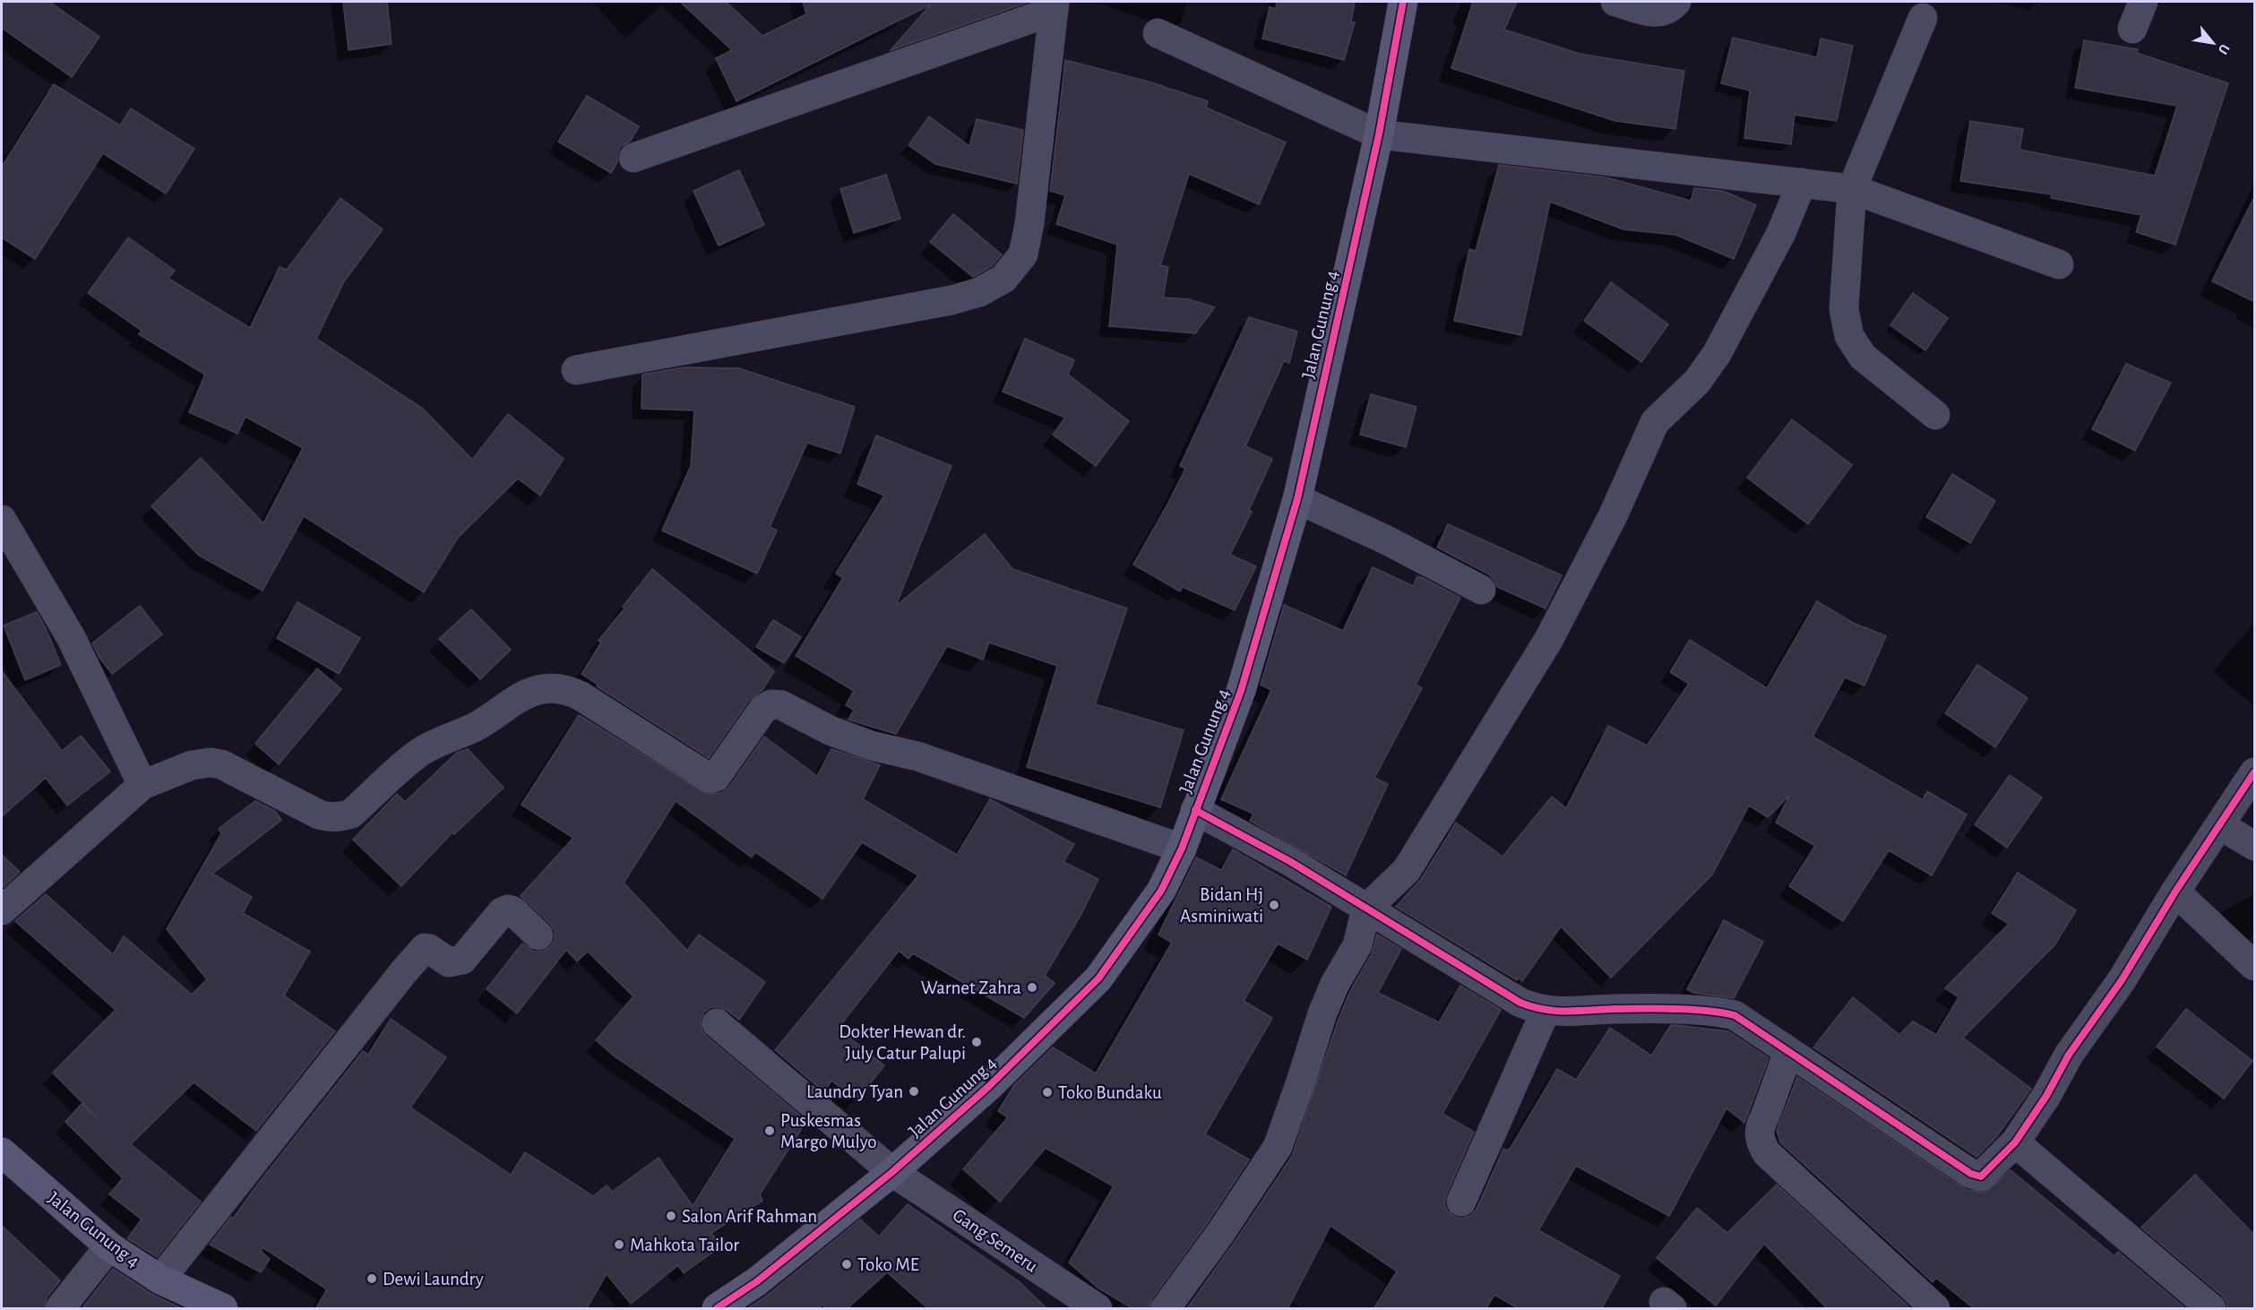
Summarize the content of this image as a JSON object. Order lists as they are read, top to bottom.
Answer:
{
  "streets": {
    "street": ["Jalan Gunung 4", "Gang Semeru"]
  },
  "crossings": [
    ["Jalan Gunung 4", "Gang Semeru"]
  ],
  "places": [
    "Bidan Hj Asminiwati",
    "Warnet Zahra",
    "Dokter Hewan dr. July Catur Palupi",
    "Laundry Tyan",
    "Toko Bundaku",
    "Puskesmas Margo Mulyo",
    "Salon Arif Rahman",
    "Mahkota Tailor",
    "Toko ME",
    "Dewi Laundry"
  ],
  "north": "bottom right"
}
